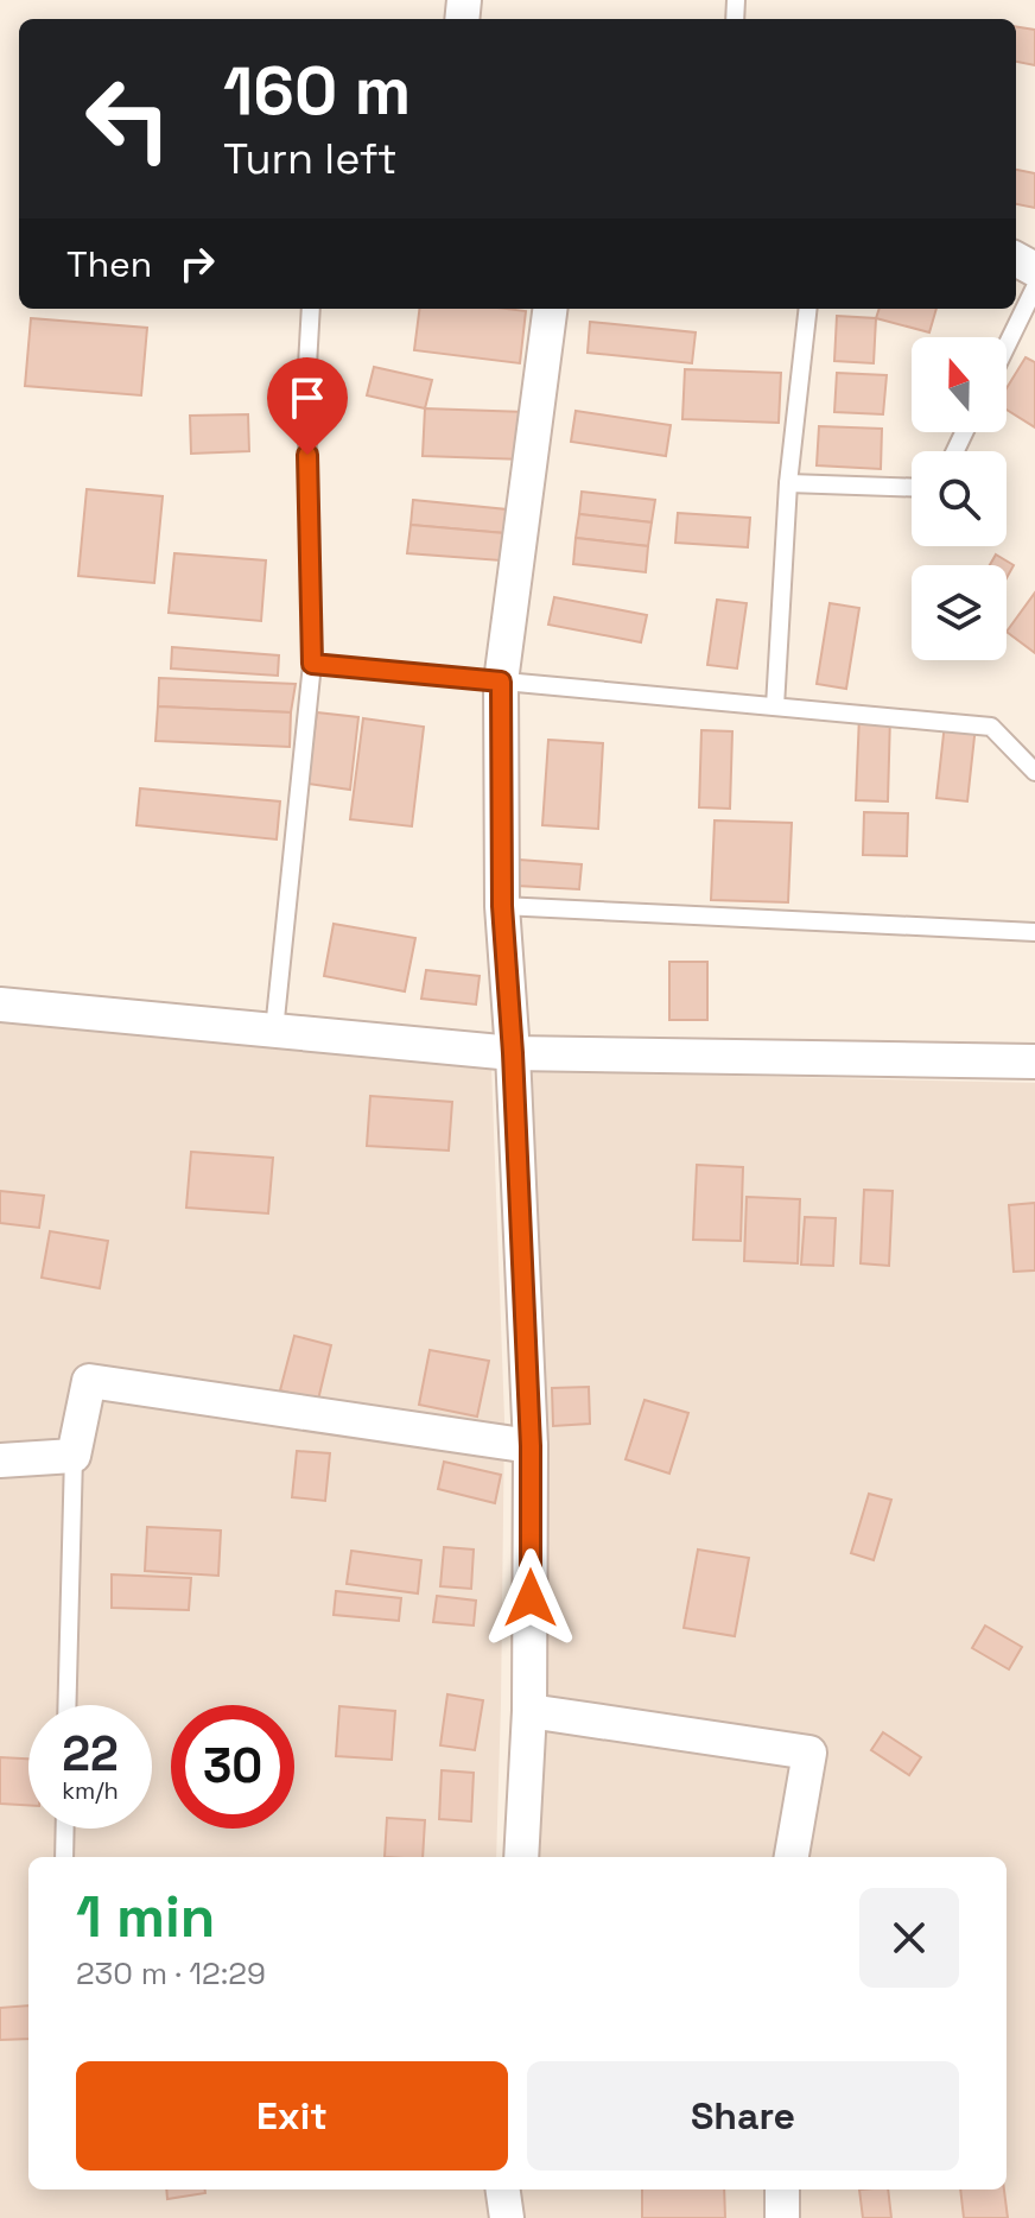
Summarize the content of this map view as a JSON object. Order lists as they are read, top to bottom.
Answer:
{
  "north": "top",
  "page": {
    "turn": ["160 m", "Turn left"],
    "then": "Then",
    "speed": "22 km/h",
    "limit": "30",
    "heading": ["1 min", "230 m · 12:29"],
    "buttons": ["Exit", "Share"]
  }
}
